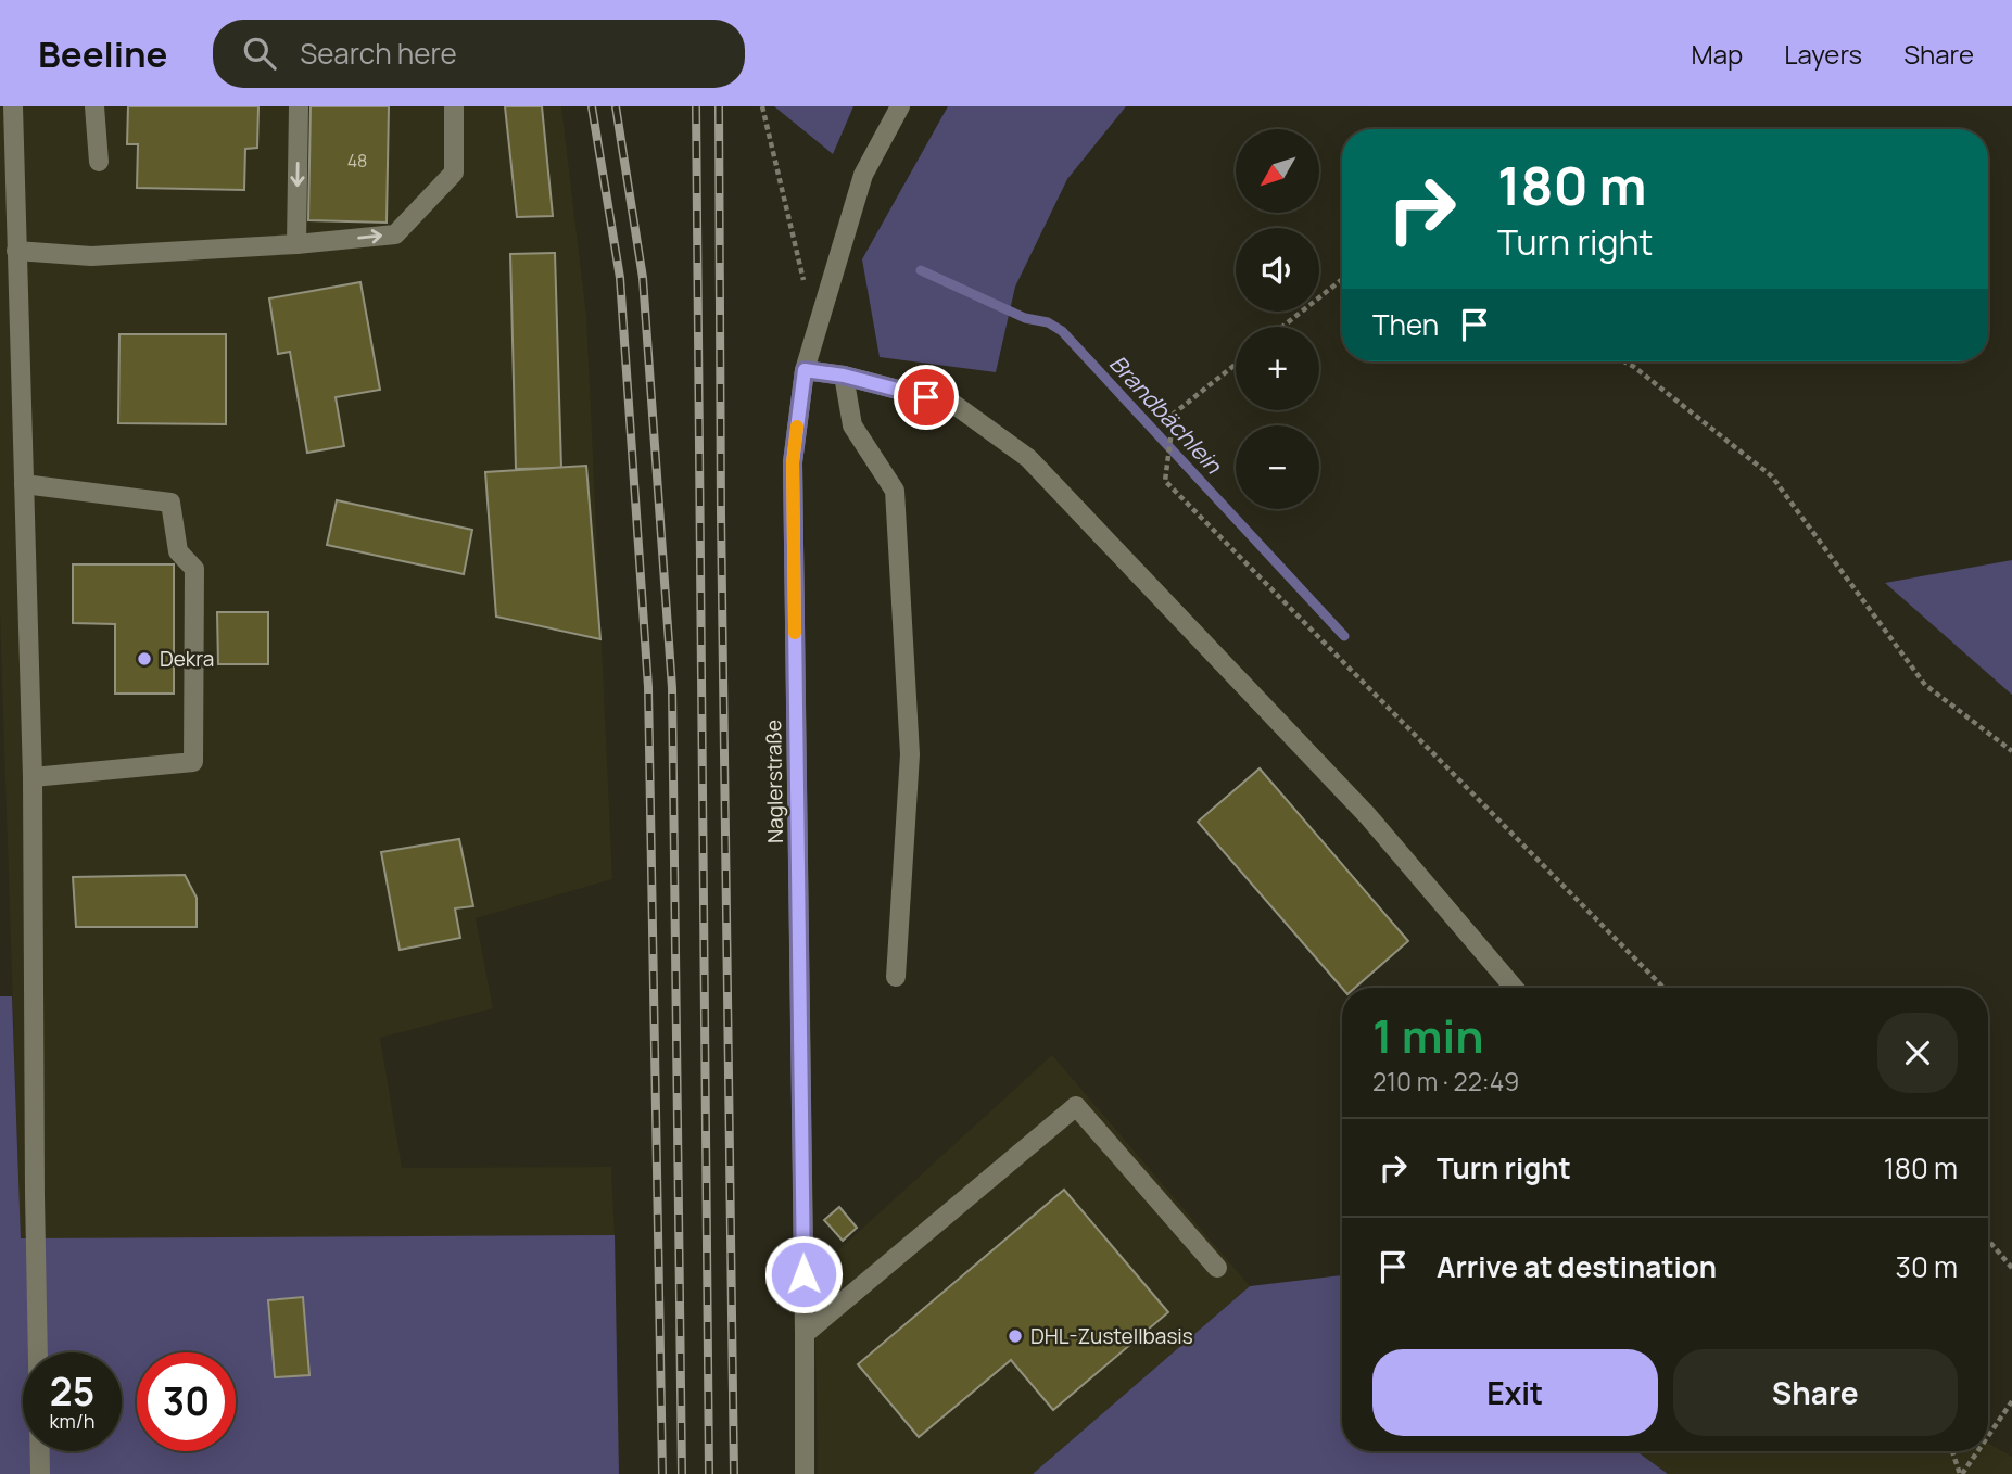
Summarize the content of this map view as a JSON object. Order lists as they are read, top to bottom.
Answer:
{
  "streets": {
    "street": ["Naglerstraße"]
  },
  "water": ["Brandbächlein"],
  "places": ["Dekra", "DHL-Zustellbasis"],
  "house_numbers": ["48"],
  "north": "bottom left",
  "page": {
    "header": "Beeline",
    "search": "Search here",
    "nav": ["Map", "Layers", "Share"],
    "map_buttons": ["+", "−"],
    "turn": ["180 m", "Turn right"],
    "then": "Then",
    "heading": ["1 min", "210 m · 22:49"],
    "list": [
      {
        "name": "Turn right",
        "value": "180 m"
      },
      {
        "name": "Arrive at destination",
        "value": "30 m"
      }
    ],
    "buttons": ["Exit", "Share"],
    "speed": "25 km/h",
    "limit": "30"
  }
}
